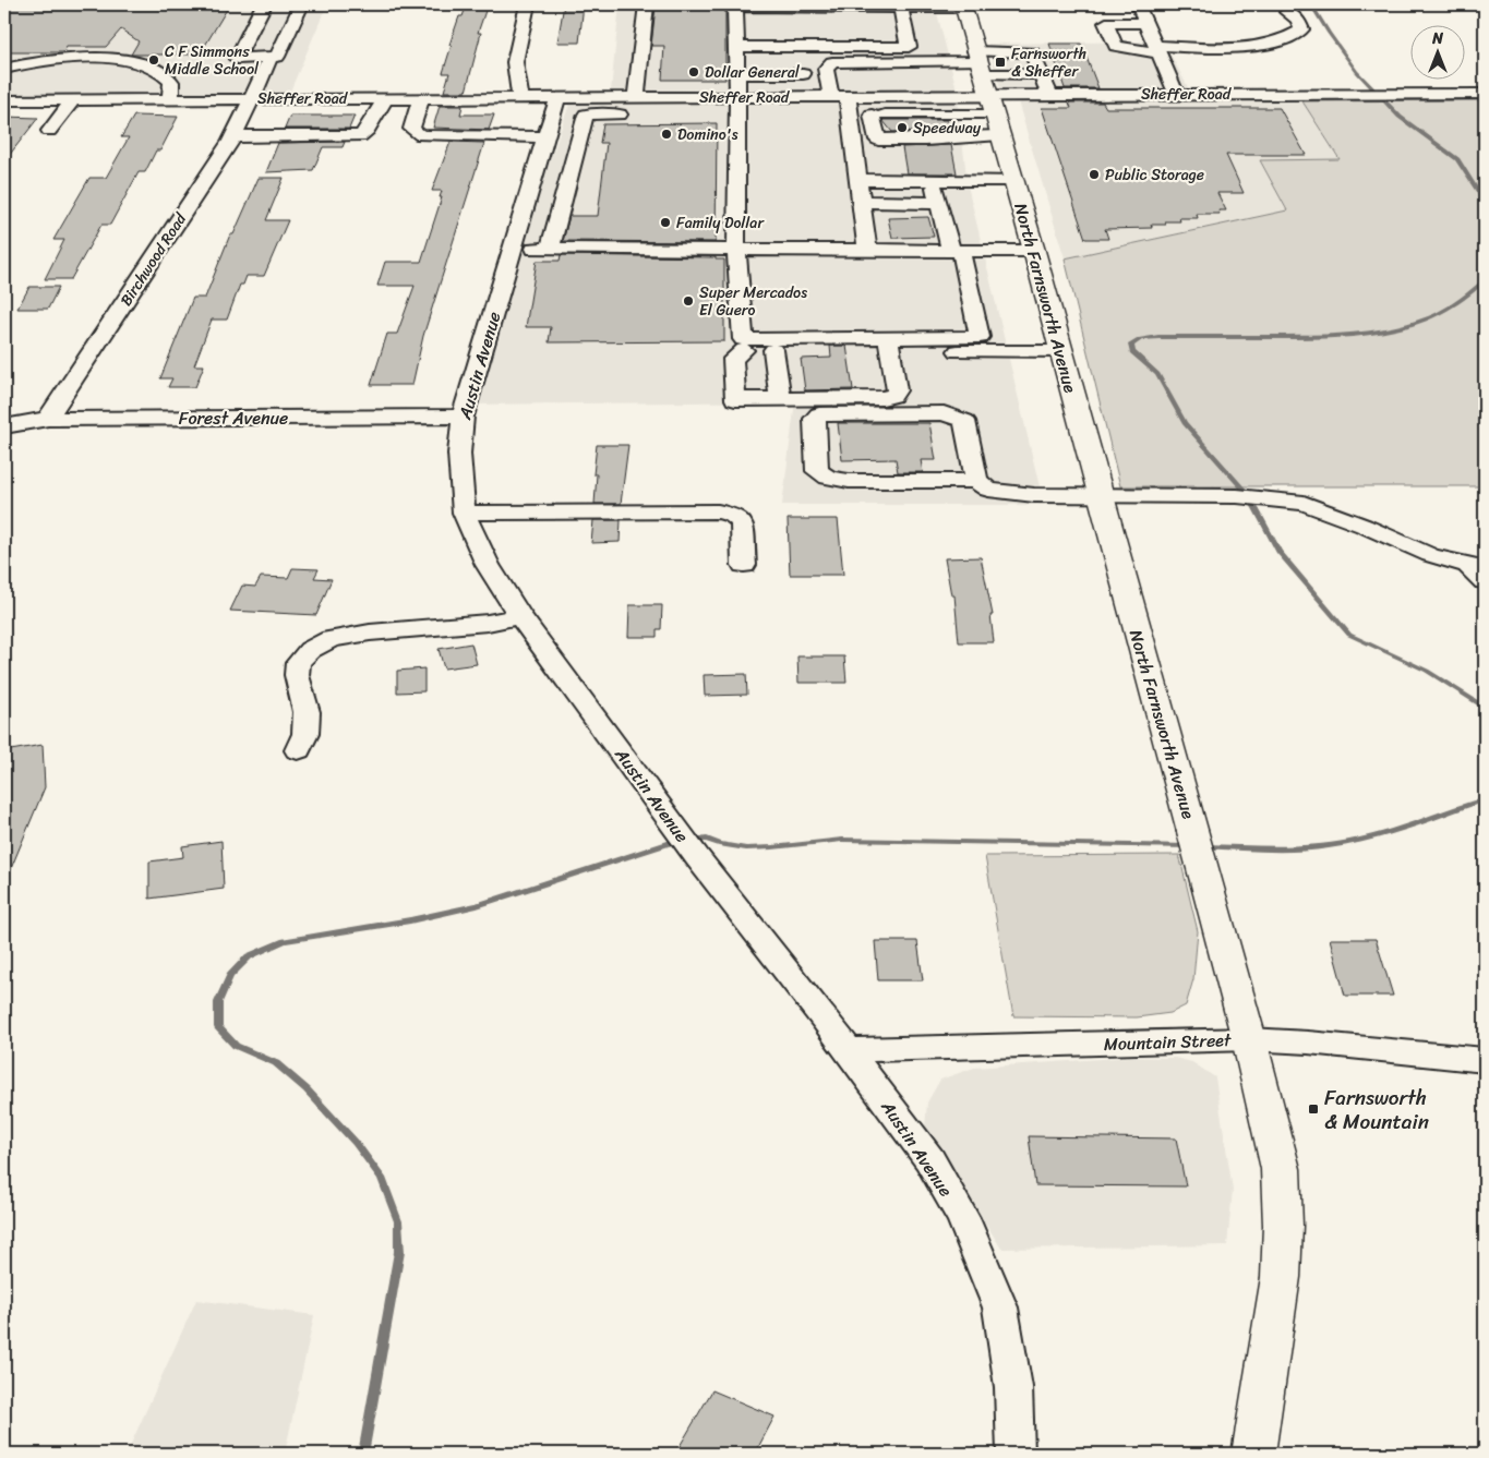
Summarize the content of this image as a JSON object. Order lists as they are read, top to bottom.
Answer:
{
  "streets": {
    "main road": ["North Farnsworth Avenue"],
    "street": [
      "Sheffer Road",
      "Birchwood Road",
      "Austin Avenue",
      "Forest Avenue",
      "Mountain Street"
    ]
  },
  "crossings": [
    ["Sheffer Road", "Birchwood Road"],
    ["Sheffer Road", "North Farnsworth Avenue"],
    ["Sheffer Road", "Austin Avenue"],
    ["Birchwood Road", "Forest Avenue"],
    ["North Farnsworth Avenue", "Mountain Street"],
    ["Austin Avenue", "Forest Avenue"],
    ["Austin Avenue", "Mountain Street"]
  ],
  "places": {
    "other": [
      "C F Simmons Middle School",
      "Dollar General",
      "Speedway",
      "Domino's",
      "Public Storage",
      "Family Dollar",
      "Super Mercados El Guero"
    ],
    "transit": ["Farnsworth & Sheffer", "Farnsworth & Mountain"]
  },
  "north": "top"
}
